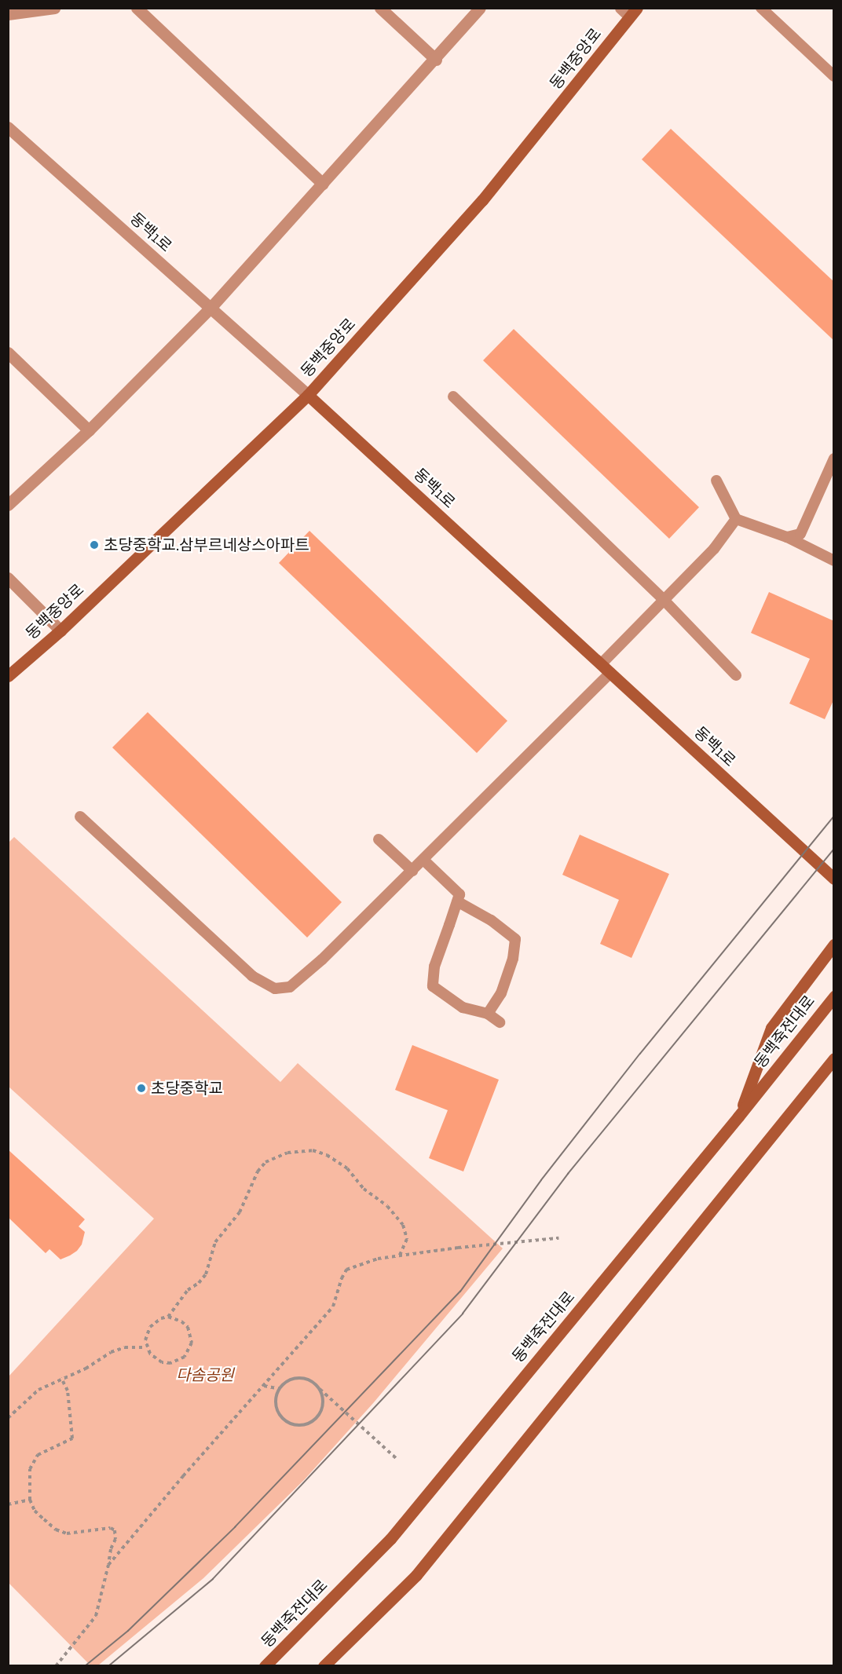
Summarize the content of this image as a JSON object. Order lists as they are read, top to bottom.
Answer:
{
  "streets": {
    "main road": ["동백중앙로", "동백1로", "동백죽전대로"]
  },
  "crossings": [
    ["동백중앙로", "동백1로"]
  ],
  "parks": ["다솜공원"],
  "places": ["초당중학교.삼부르네상스아파트", "초당중학교"]
}
